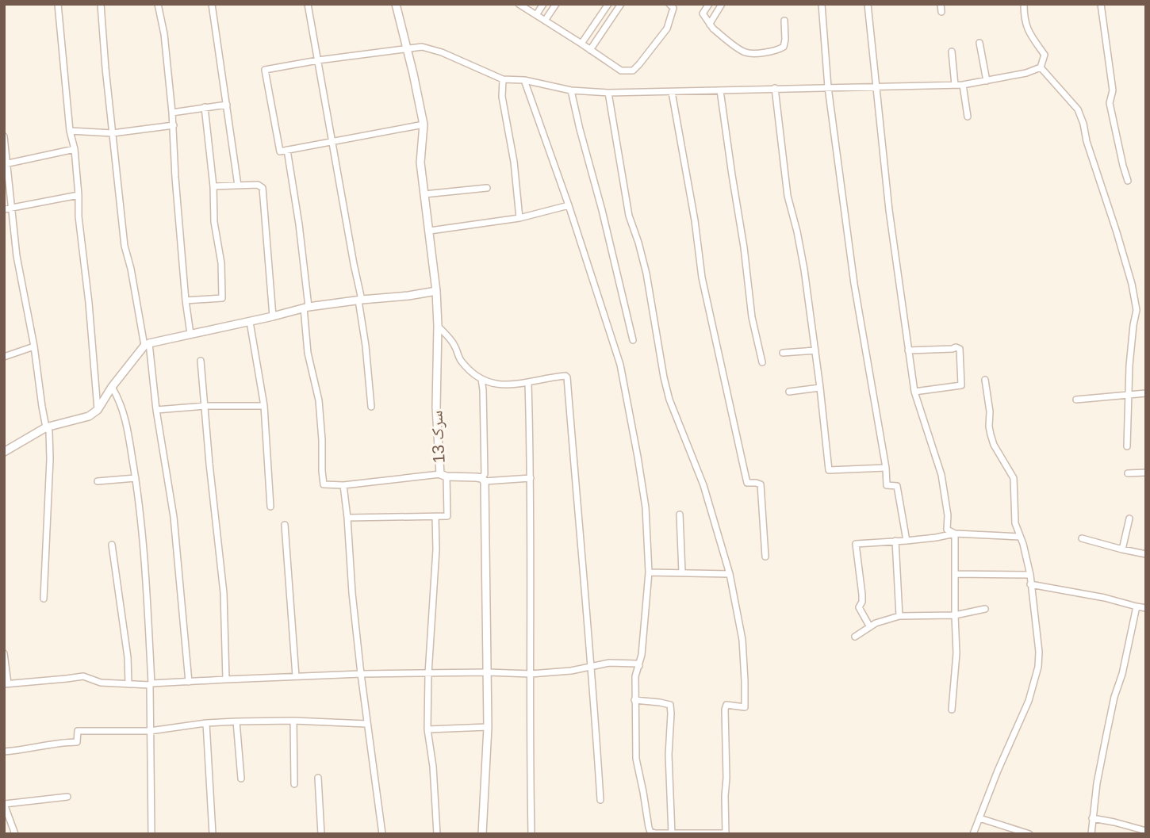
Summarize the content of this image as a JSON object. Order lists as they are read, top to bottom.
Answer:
{
  "streets": {
    "street": ["سرک 13"]
  }
}
